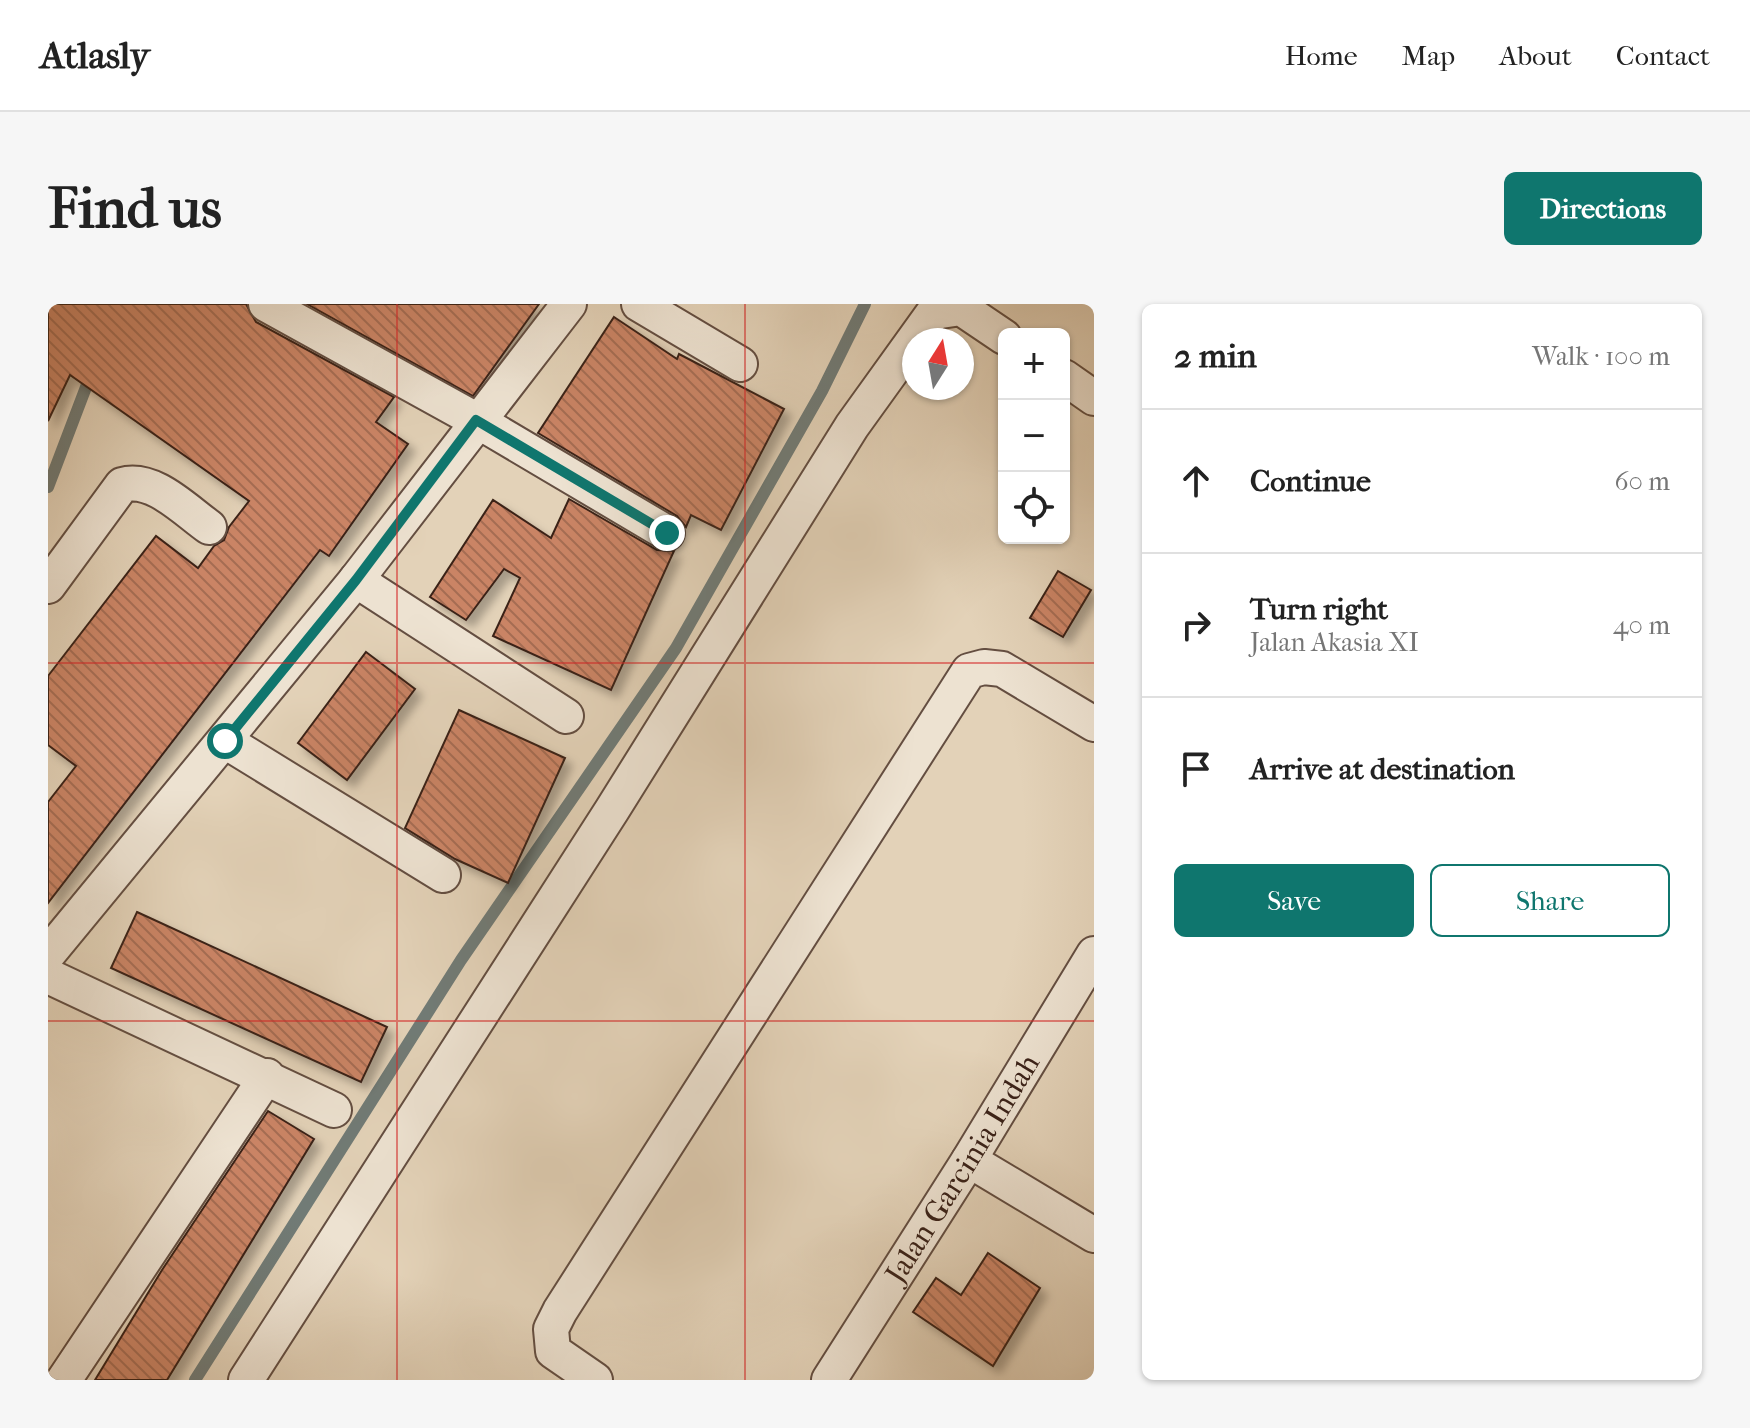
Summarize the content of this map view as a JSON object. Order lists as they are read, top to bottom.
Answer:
{
  "streets": {
    "street": ["Jalan Garcinia Indah"]
  },
  "north": "top",
  "page": {
    "header": "Atlasly",
    "nav": [
      "Home",
      "Map",
      "About",
      "Contact"
    ],
    "buttons": [
      "Directions",
      ["Save", "Share"]
    ],
    "title": "Find us",
    "heading": ["2 min", "Walk · 100 m"],
    "map_buttons": ["+", "−"],
    "list": [
      ["Continue", "60 m"],
      ["Turn right", "Jalan Akasia XI", "40 m"],
      "Arrive at destination"
    ]
  }
}
